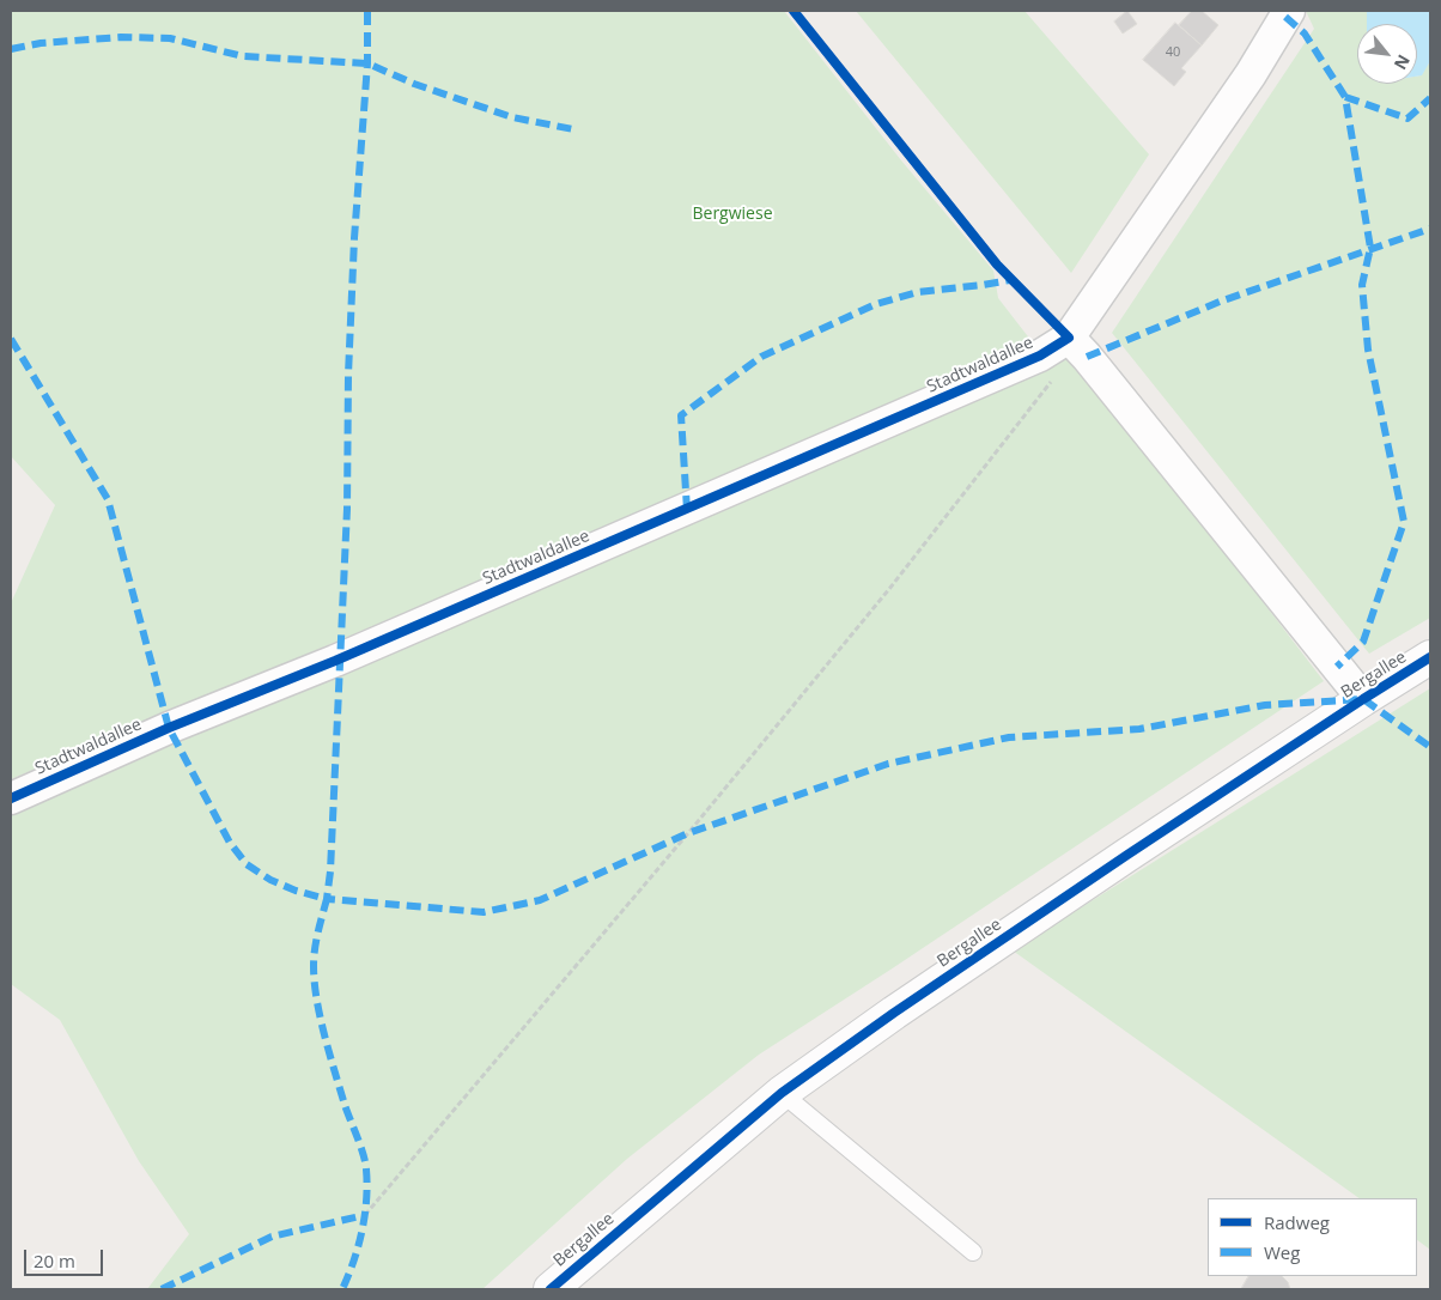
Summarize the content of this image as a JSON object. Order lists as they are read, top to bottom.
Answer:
{
  "streets": {
    "street": ["Stadtwaldallee", "Bergallee"]
  },
  "parks": ["Bergwiese"],
  "house_numbers": ["40"],
  "legend": ["Radweg", "Weg"],
  "scale_bar": "20 m",
  "north": "bottom right"
}
